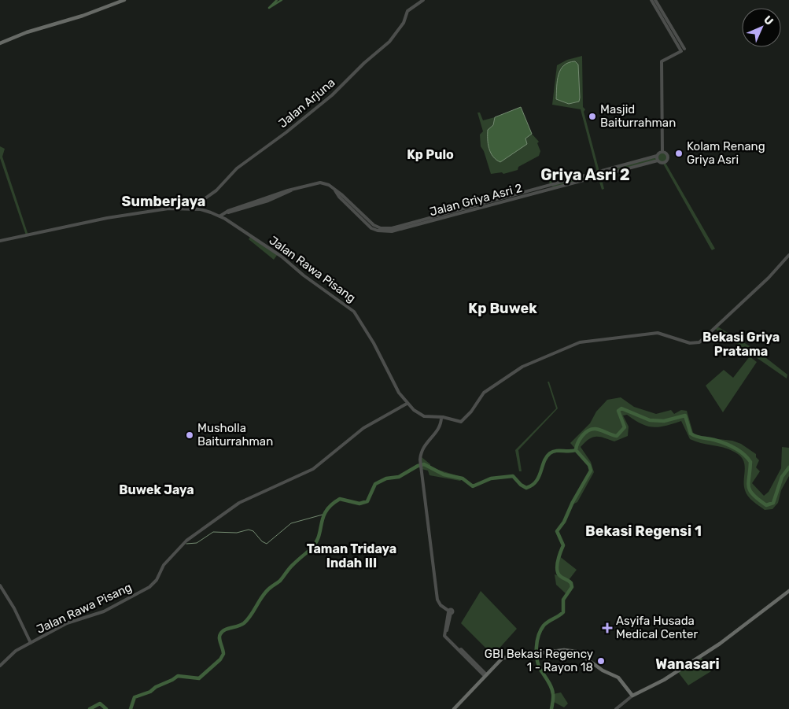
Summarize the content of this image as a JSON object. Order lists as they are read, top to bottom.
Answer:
{
  "streets": {
    "street": ["Jalan Arjuna", "Jalan Griya Asri 2", "Jalan Rawa Pisang"]
  },
  "crossings": [
    ["Jalan Arjuna", "Jalan Rawa Pisang"],
    ["Jalan Griya Asri 2", "Jalan Rawa Pisang"]
  ],
  "districts": [
    "Kp Pulo",
    "Griya Asri 2",
    "Sumberjaya",
    "Kp Buwek",
    "Bekasi Griya Pratama",
    "Buwek Jaya",
    "Bekasi Regensi 1",
    "Taman Tridaya Indah III",
    "Wanasari"
  ],
  "places": {
    "other": [
      "Masjid Baiturrahman",
      "Kolam Renang Griya Asri",
      "Musholla Baiturrahman",
      "GBI Bekasi Regency 1 - Rayon 18"
    ],
    "health": ["Asyifa Husada Medical Center"]
  },
  "north": "top right"
}
